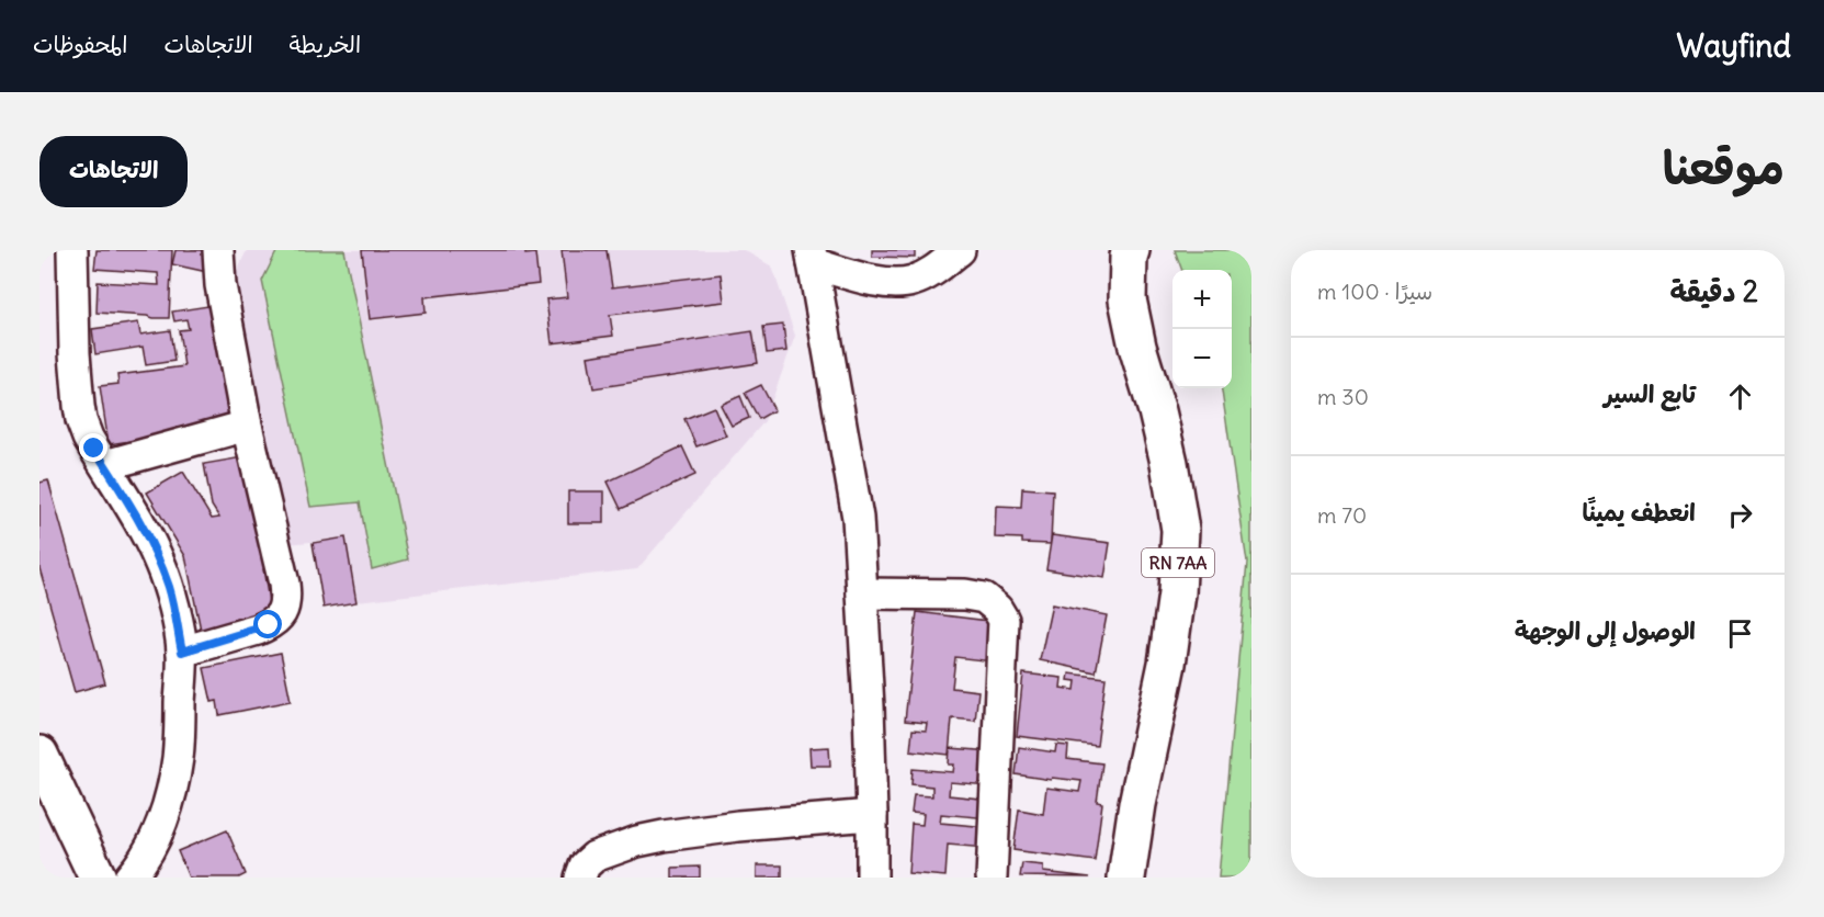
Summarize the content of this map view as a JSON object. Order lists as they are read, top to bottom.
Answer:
{
  "streets": {
    "main road": ["RN 7AA"]
  },
  "page": {
    "header": "Wayfind",
    "nav": ["الخريطة", "الاتجاهات", "المحفوظات"],
    "title": "موقعنا",
    "buttons": "الاتجاهات",
    "heading": ["2 دقيقة", "سيرًا · 100 m"],
    "map_buttons": ["+", "−"],
    "list": [
      ["تابع السير", "30 m"],
      ["انعطف يمينًا", "70 m"],
      "الوصول إلى الوجهة"
    ]
  }
}
